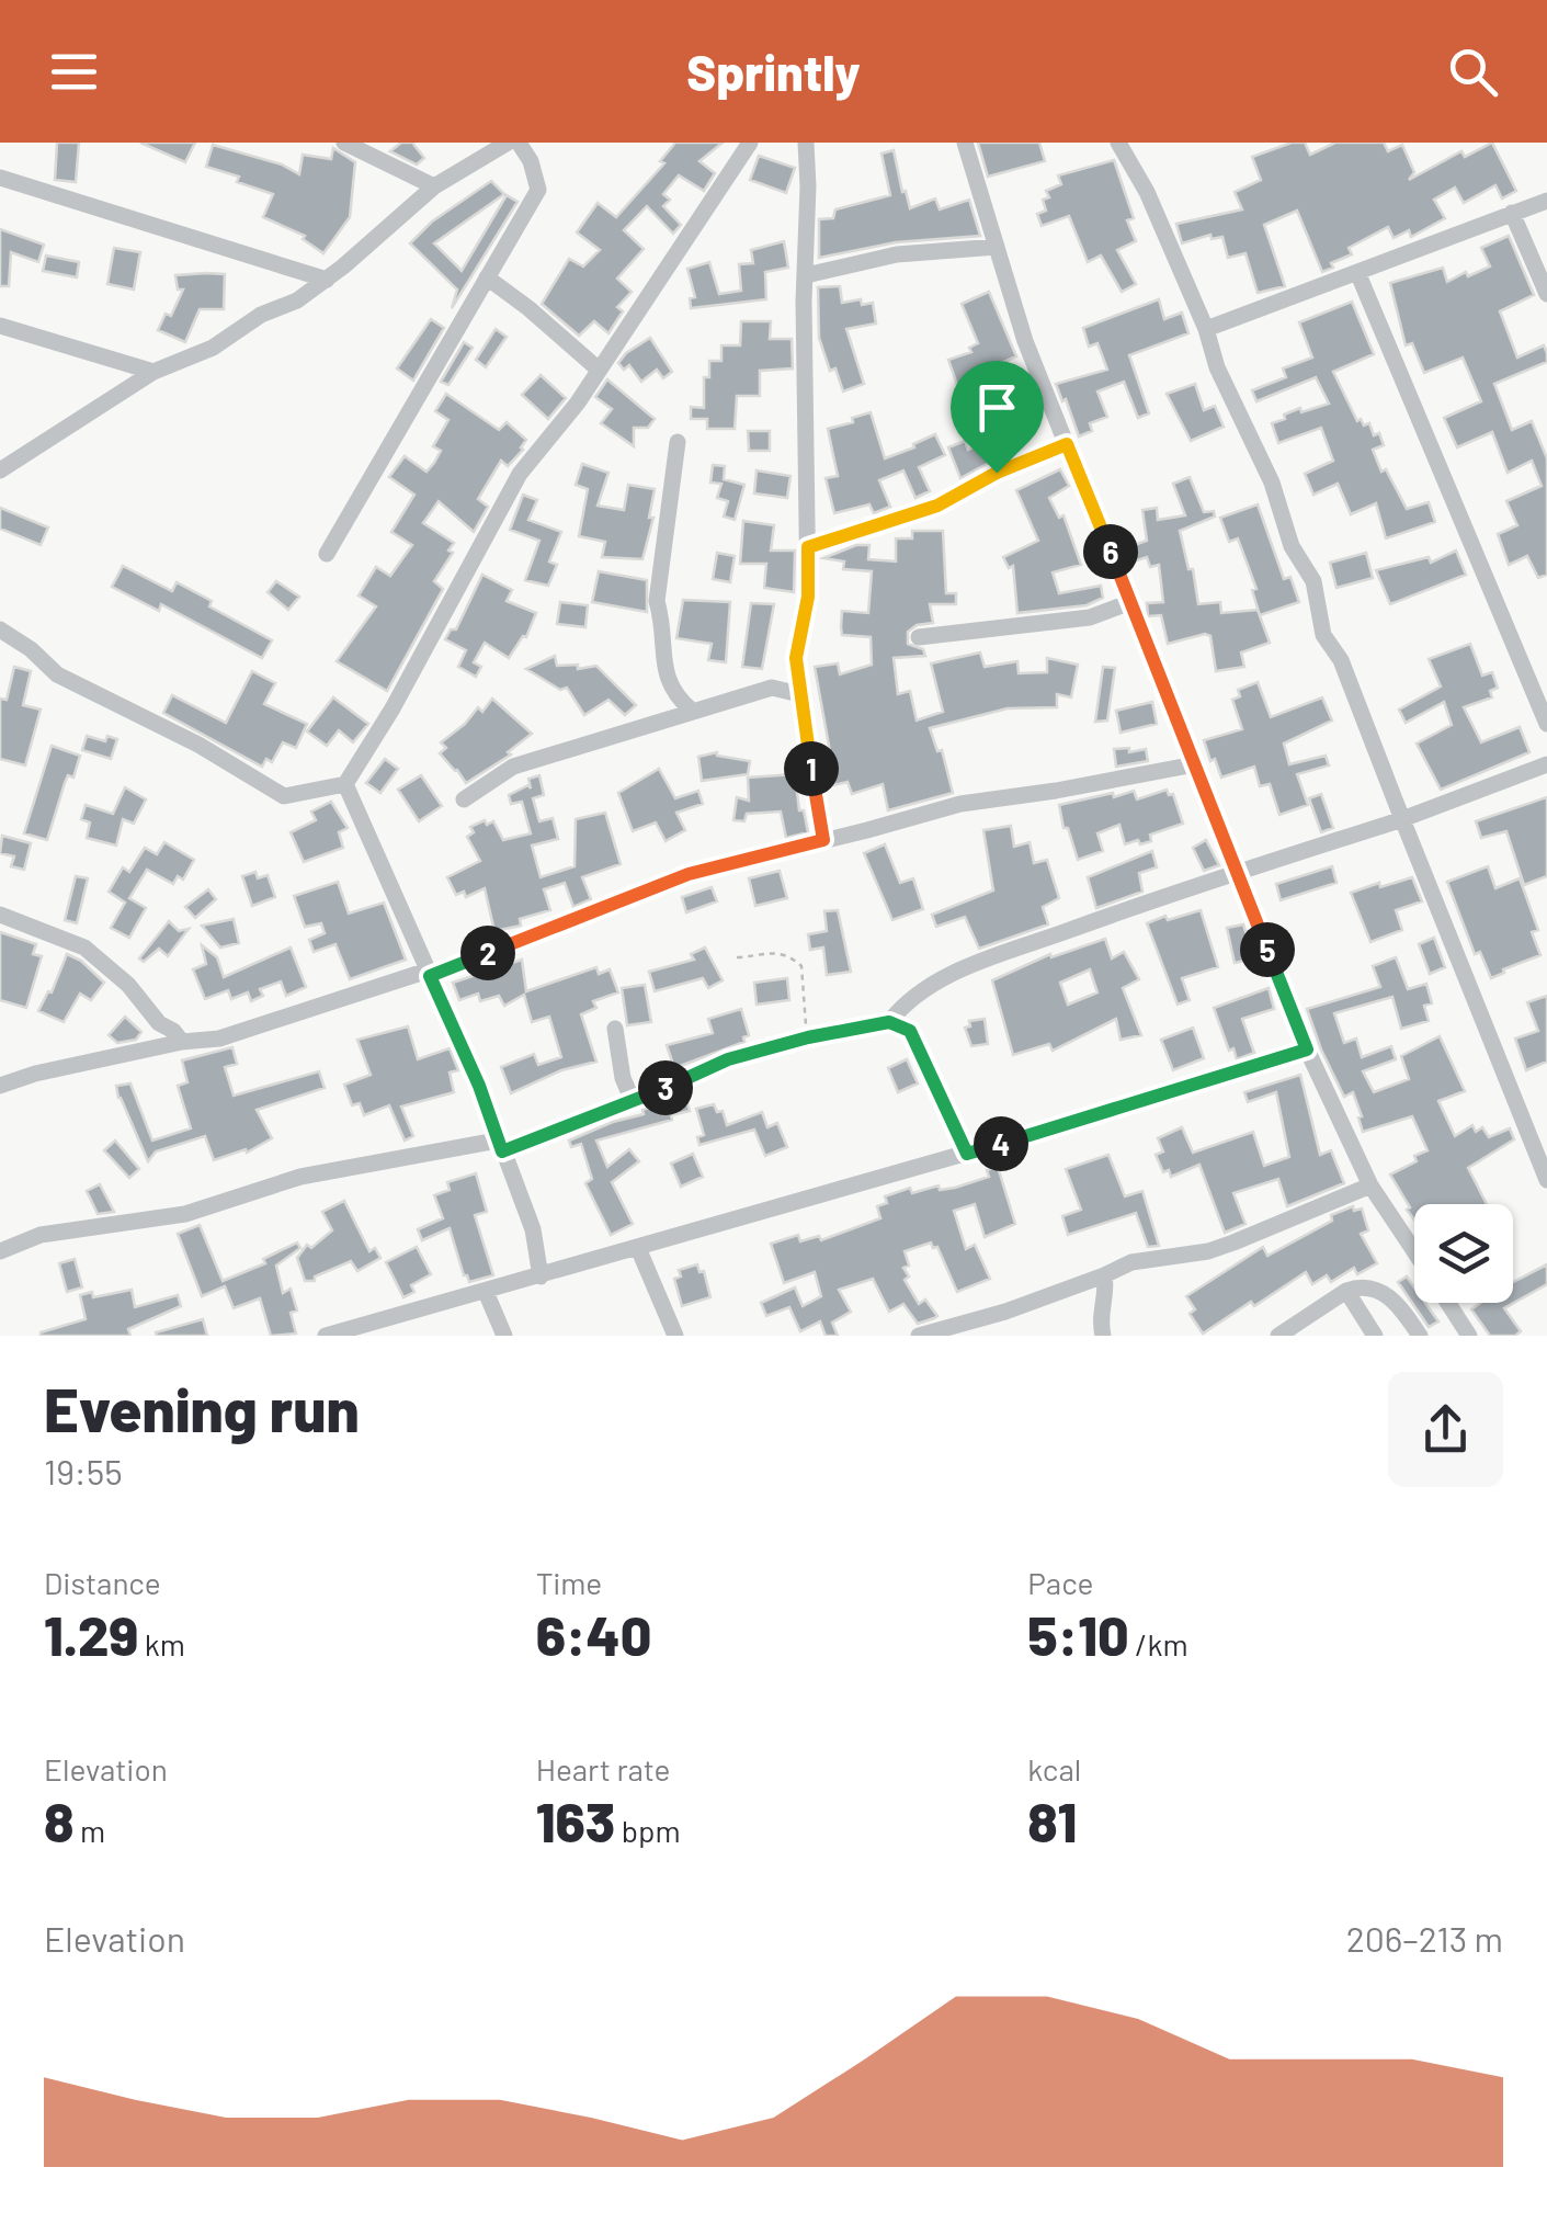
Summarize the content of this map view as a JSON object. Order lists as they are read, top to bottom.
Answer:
{
  "page": {
    "header": "Sprintly",
    "pins": [
      "6",
      "1",
      "5",
      "2",
      "3",
      "4"
    ],
    "heading": ["Evening run", "19:55"],
    "stats": [
      ["Distance", "1.29 km"],
      ["Time", "6:40"],
      ["Pace", "5:10 /km"],
      ["Elevation", "8 m"],
      ["Heart rate", "163 bpm"],
      ["kcal", "81"]
    ],
    "chart": ["Elevation", "206–213 m"]
  }
}
